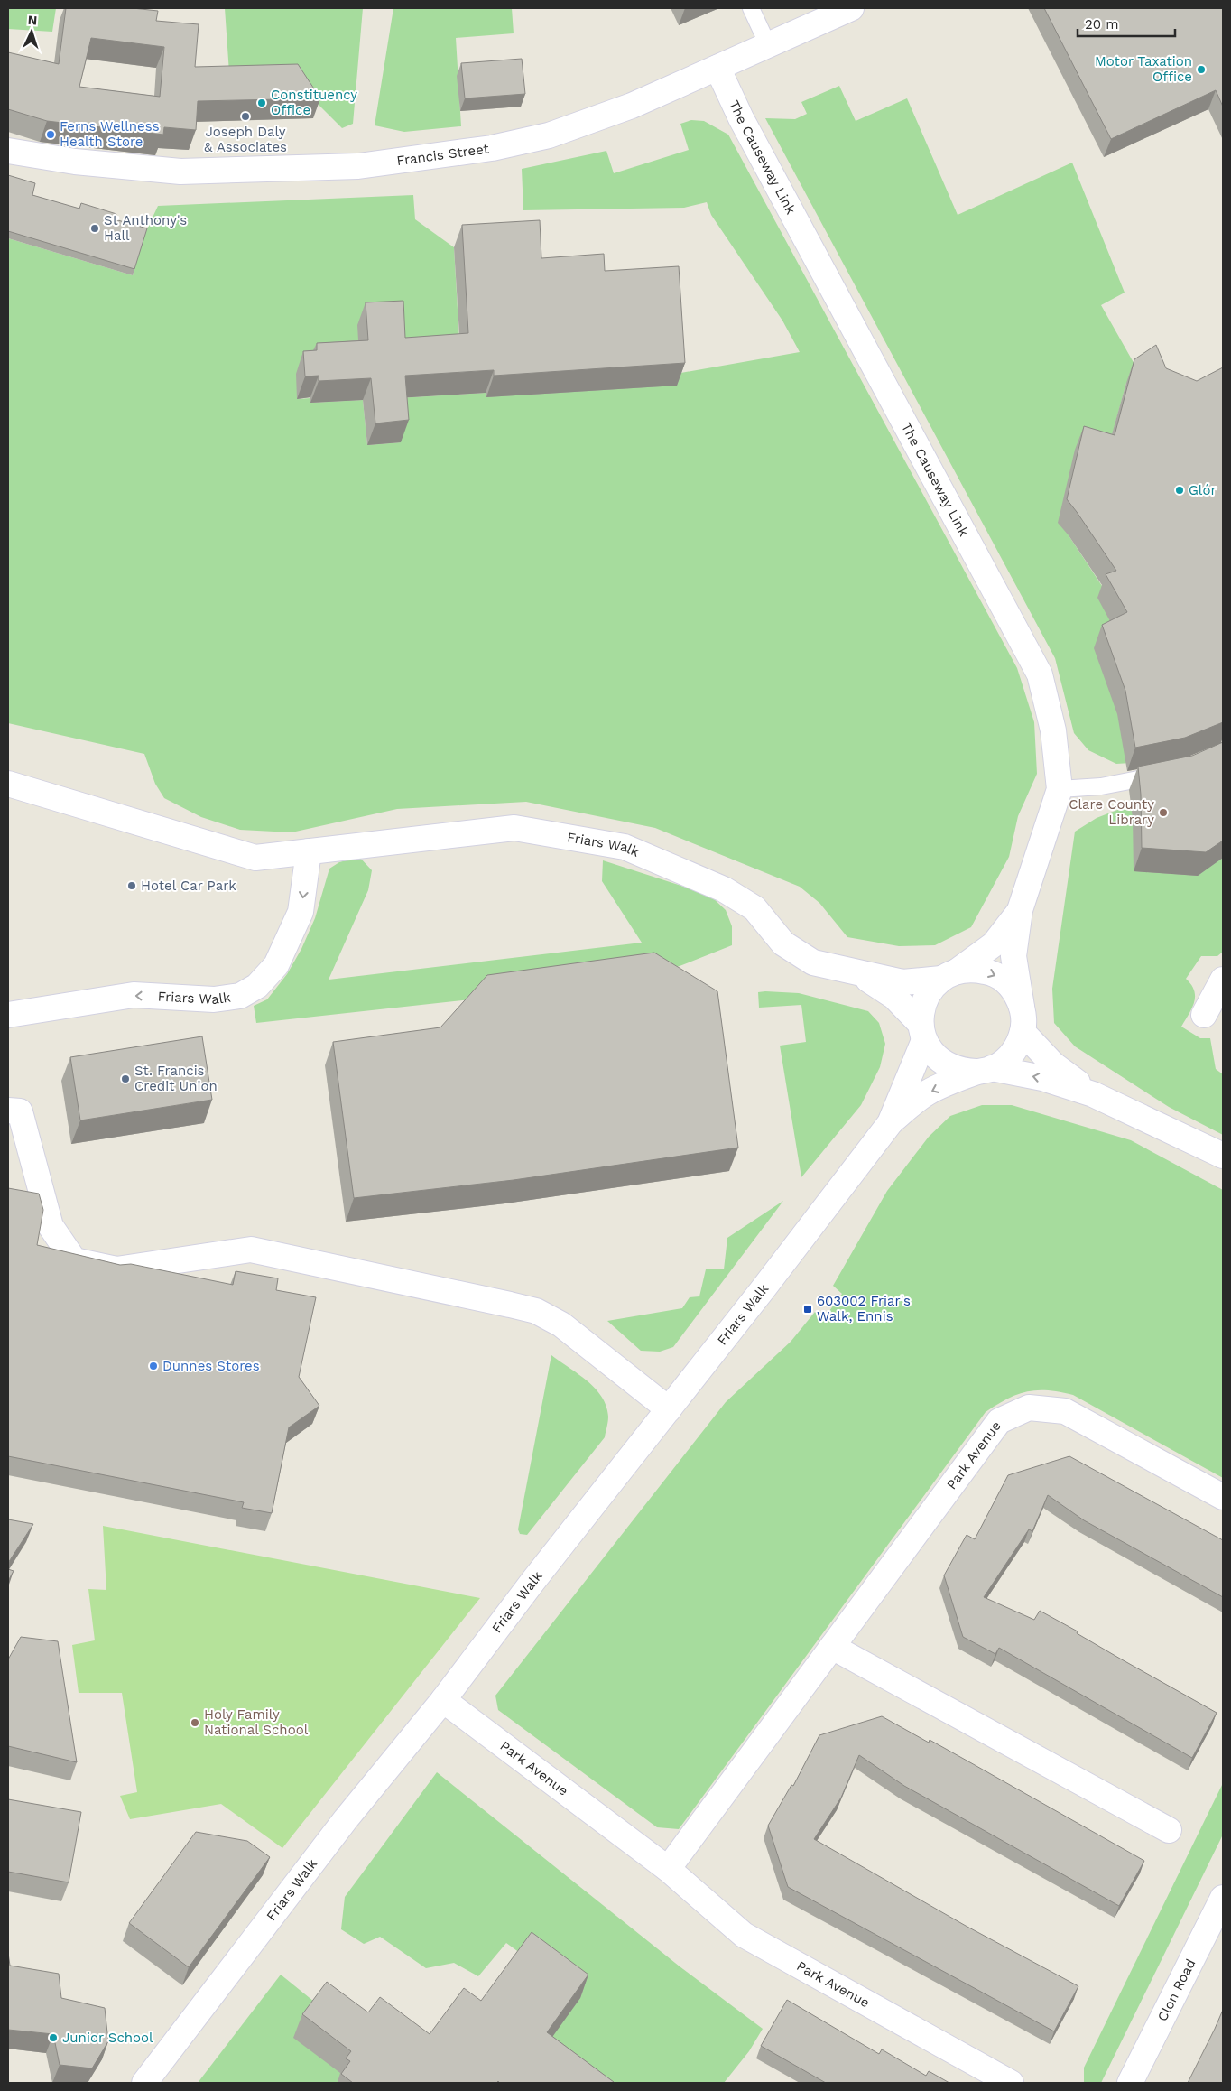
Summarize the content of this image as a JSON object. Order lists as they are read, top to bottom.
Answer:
{
  "streets": {
    "street": [
      "Francis Street",
      "The Causeway Link",
      "Friars Walk",
      "Park Avenue",
      "Clon Road"
    ]
  },
  "crossings": [
    ["Francis Street", "The Causeway Link"],
    ["The Causeway Link", "Friars Walk"],
    ["Friars Walk", "Park Avenue"]
  ],
  "places": {
    "other": [
      "Motor Taxation Office",
      "Constituency Office",
      "Joseph Daly & Associates",
      "Ferns Wellness Health Store",
      "St Anthony's Hall",
      "Glór",
      "Clare County Library",
      "Hotel Car Park",
      "St. Francis Credit Union",
      "Dunnes Stores",
      "Holy Family National School",
      "Junior School"
    ],
    "transit": ["603002 Friar's Walk, Ennis"]
  },
  "scale_bar": "20 m",
  "north": "top"
}
